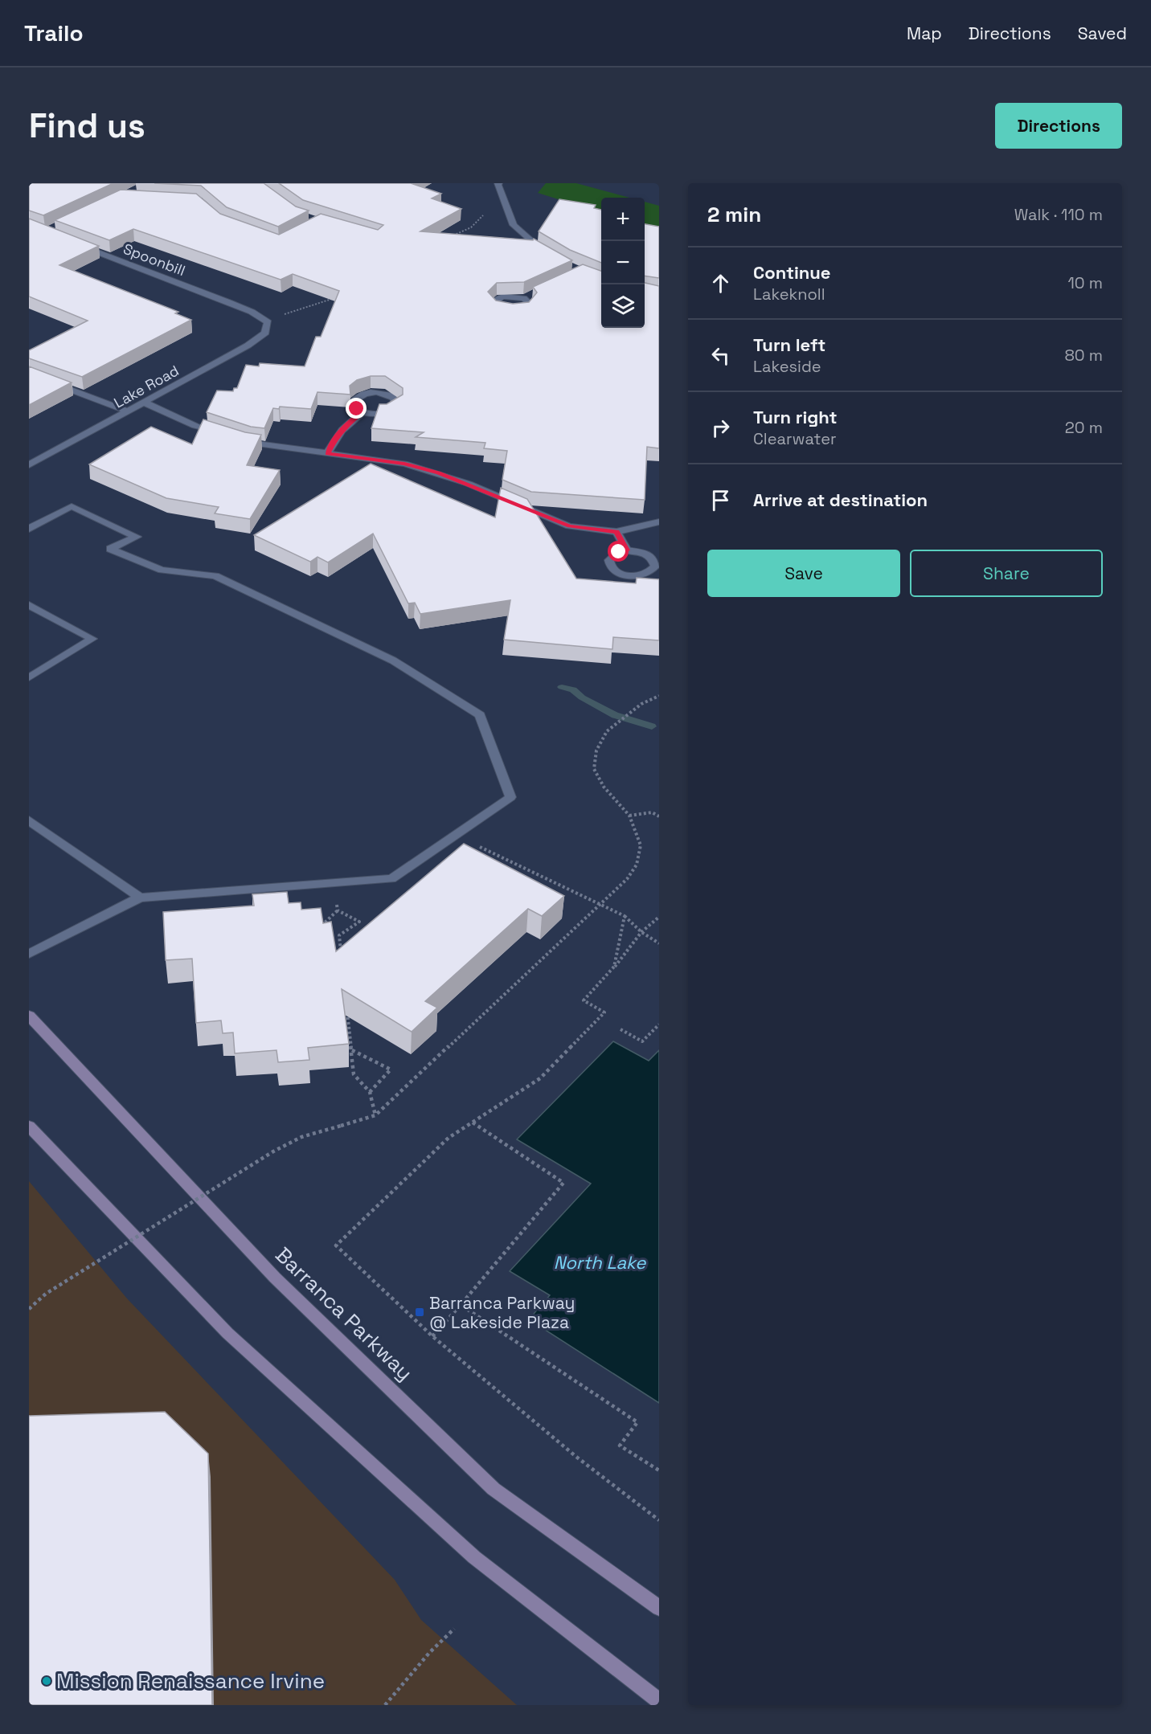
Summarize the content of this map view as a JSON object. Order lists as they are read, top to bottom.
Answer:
{
  "streets": {
    "main road": ["Barranca Parkway"],
    "street": ["Spoonbill", "Lake Road"]
  },
  "crossings": [
    ["Spoonbill", "Lake Road"]
  ],
  "water": ["North Lake"],
  "places": {
    "transit": ["Barranca Parkway @ Lakeside Plaza"],
    "other": ["Mission Renaissance Irvine"]
  },
  "page": {
    "header": "Trailo",
    "nav": ["Map", "Directions", "Saved"],
    "buttons": [
      "Directions",
      ["Save", "Share"]
    ],
    "title": "Find us",
    "heading": ["2 min", "Walk · 110 m"],
    "map_buttons": ["+", "−"],
    "list": [
      ["Continue", "Lakeknoll", "10 m"],
      ["Turn left", "Lakeside", "80 m"],
      ["Turn right", "Clearwater", "20 m"],
      "Arrive at destination"
    ]
  }
}
